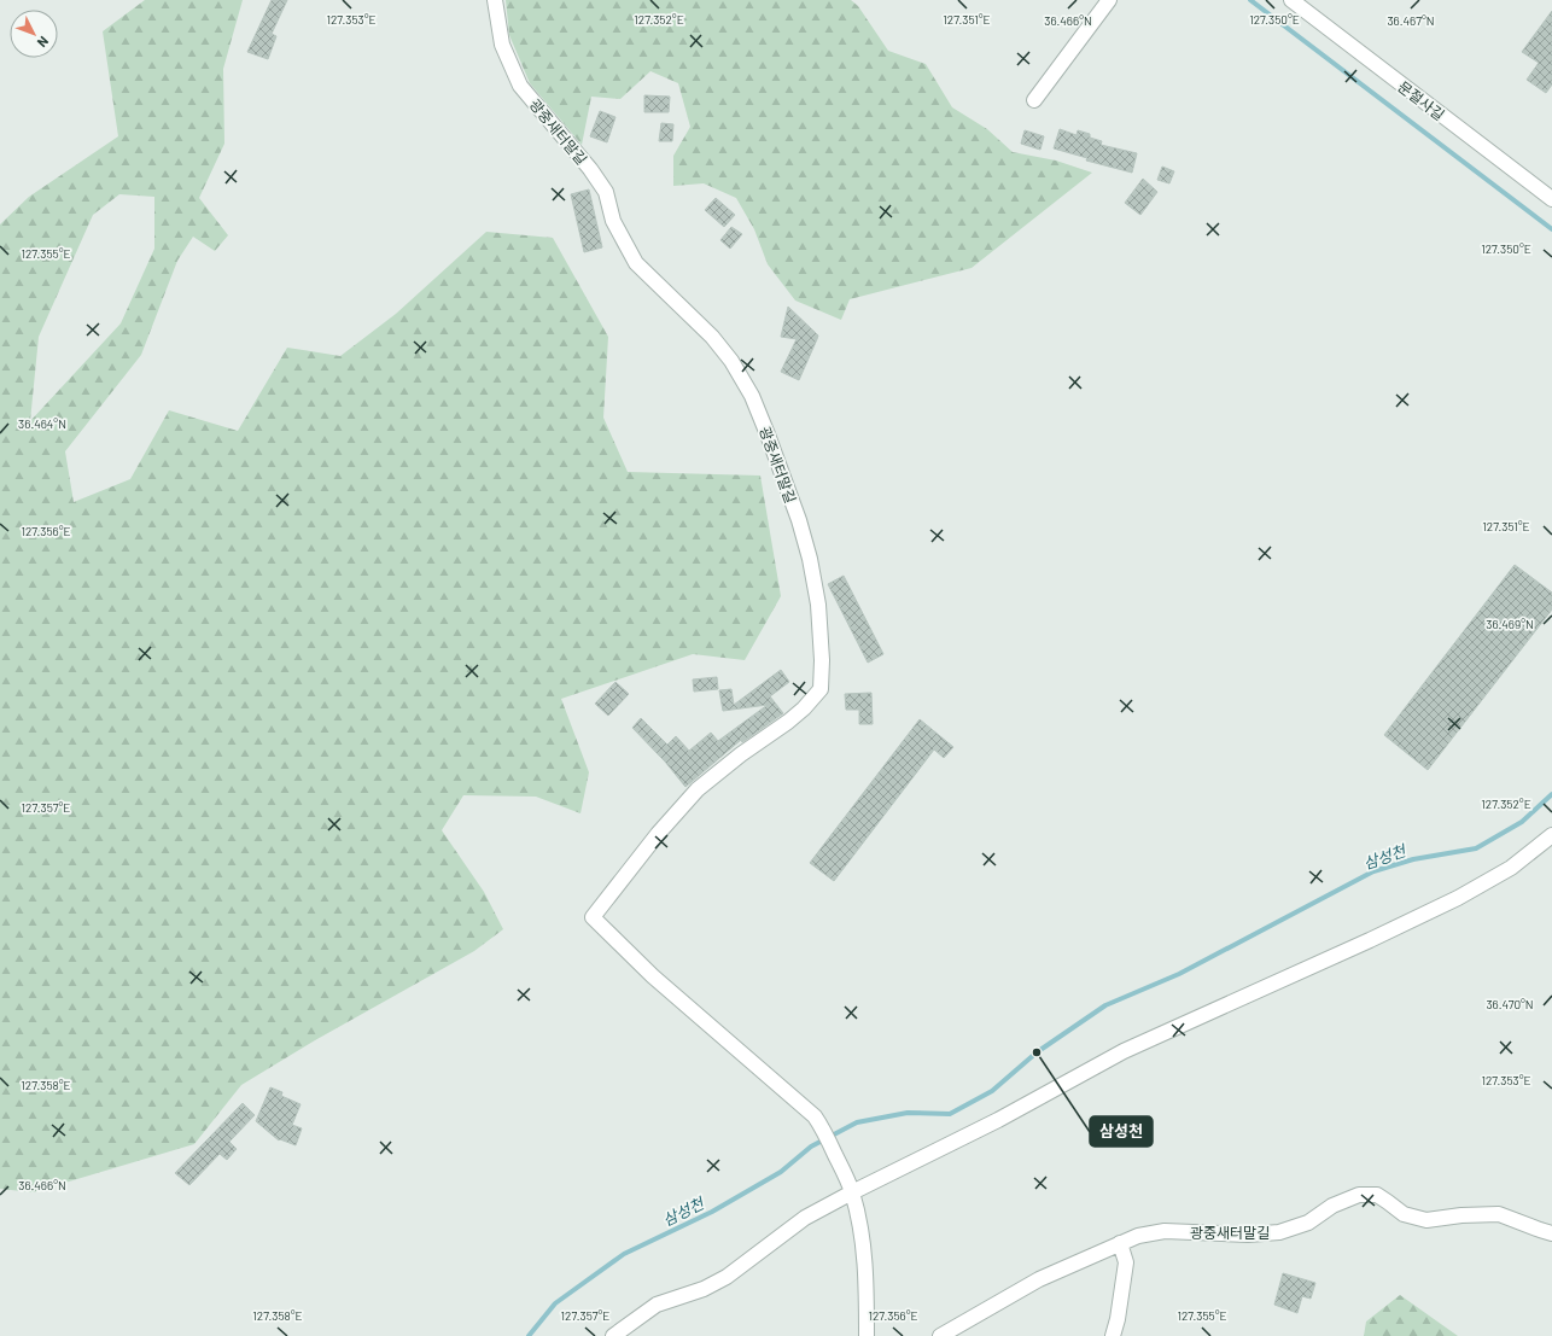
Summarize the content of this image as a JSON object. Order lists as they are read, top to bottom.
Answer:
{
  "streets": {
    "street": ["문절사길", "광중새터말길"]
  },
  "water": ["삼성천"],
  "places": ["삼성천"],
  "north": "bottom right",
  "coordinates": [
    "127.350°E",
    "127.353°E",
    "127.352°E",
    "127.351°E",
    "36.466°N",
    "36.467°N",
    "127.355°E",
    "36.464°N",
    "127.356°E",
    "36.469°N",
    "127.357°E",
    "36.470°N",
    "127.358°E"
  ]
}
